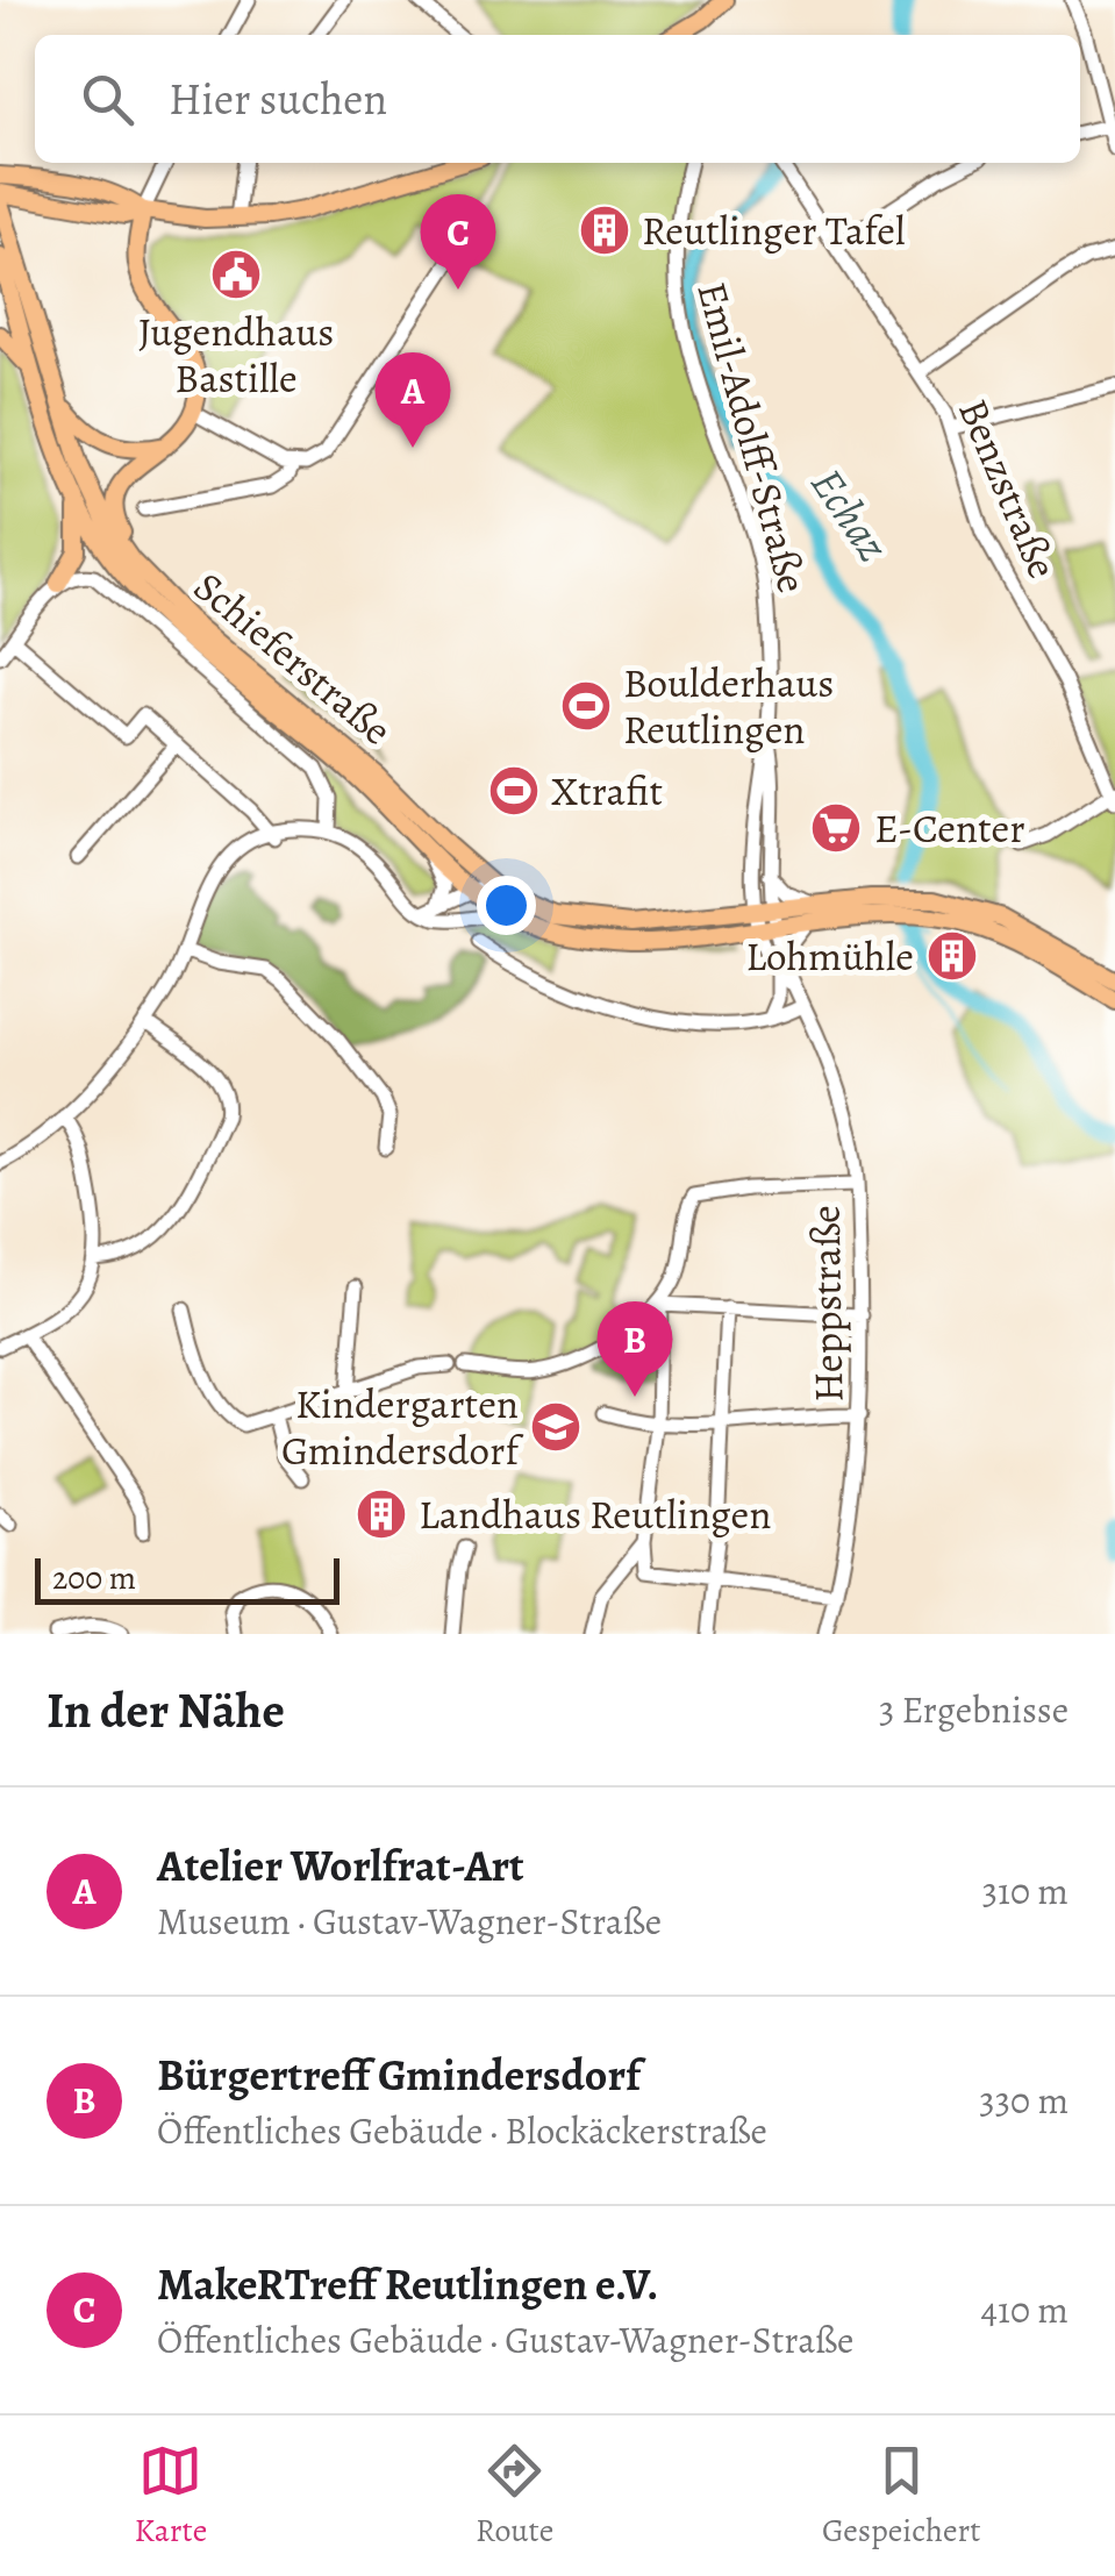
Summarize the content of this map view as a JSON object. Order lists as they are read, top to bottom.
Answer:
{
  "streets": {
    "main road": ["Schieferstraße"],
    "street": ["Emil-Adolff-Straße", "Benzstraße", "Heppstraße"]
  },
  "crossings": [
    ["Emil-Adolff-Straße", "Schieferstraße"],
    ["Emil-Adolff-Straße", "Heppstraße"],
    ["Schieferstraße", "Heppstraße"]
  ],
  "water": ["Echaz"],
  "places": {
    "building": ["Reutlinger Tafel", "Lohmühle", "Landhaus Reutlingen"],
    "public building": ["Jugendhaus Bastille"],
    "sports": ["Boulderhaus Reutlingen", "Xtrafit"],
    "supermarket": ["E-Center"],
    "school or university": ["Kindergarten Gmindersdorf"]
  },
  "scale_bar": "200 m",
  "page": {
    "search": "Hier suchen",
    "pins": ["C", "A", "B"],
    "scale": "200 m",
    "heading": ["In der Nähe", "3 Ergebnisse"],
    "list": [
      {
        "mark": "A",
        "name": "Atelier Worlfrat-Art",
        "note": "Museum · Gustav-Wagner-Straße",
        "value": "310 m"
      },
      {
        "mark": "B",
        "name": "Bürgertreff Gmindersdorf",
        "note": "Öffentliches Gebäude · Blockäckerstraße",
        "value": "330 m"
      },
      {
        "mark": "C",
        "name": "MakeRTreff Reutlingen e.V.",
        "note": "Öffentliches Gebäude · Gustav-Wagner-Straße",
        "value": "410 m"
      }
    ],
    "nav": ["Karte", "Route", "Gespeichert"]
  }
}
